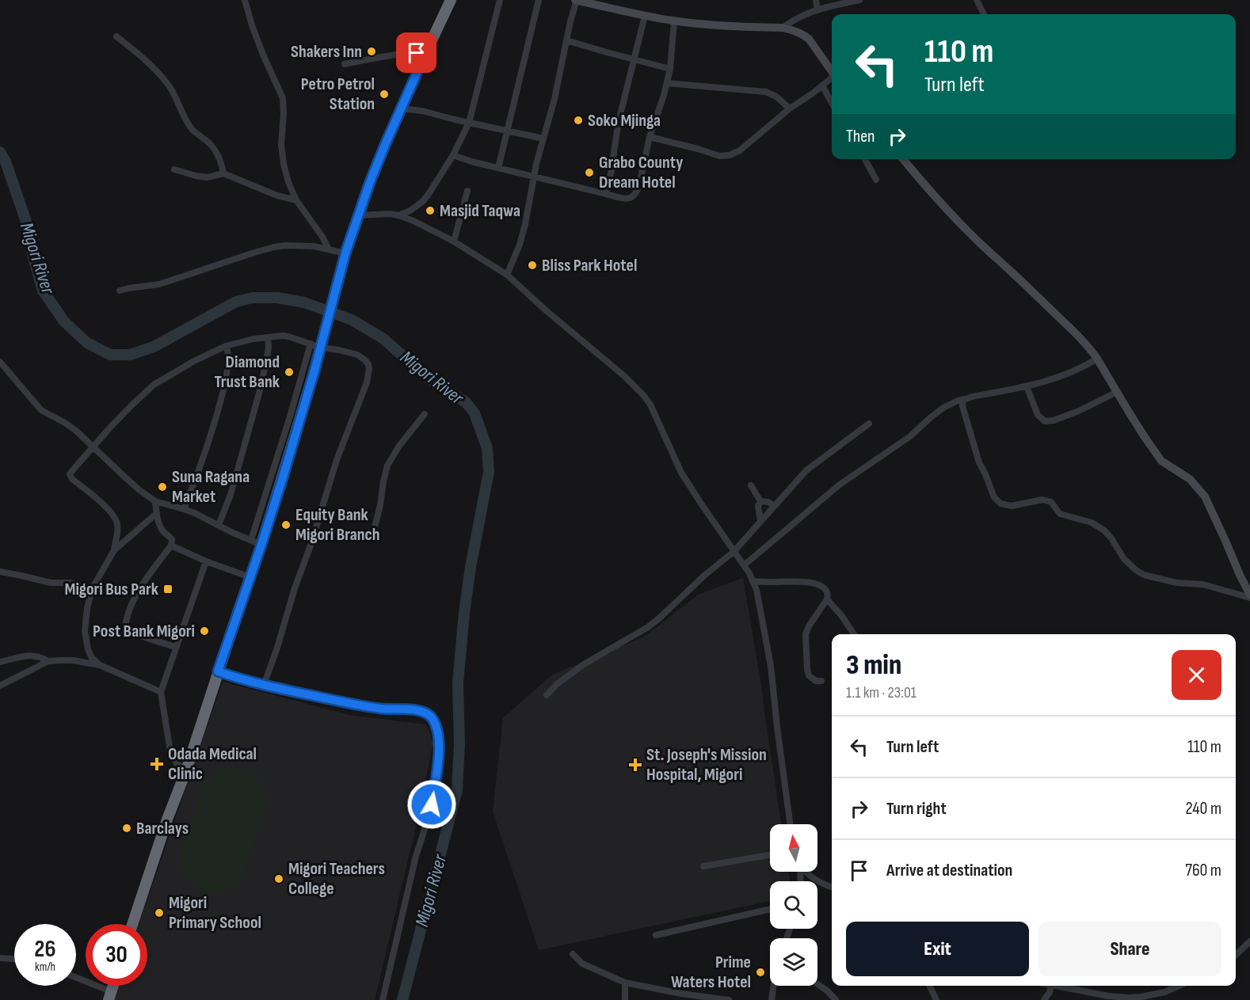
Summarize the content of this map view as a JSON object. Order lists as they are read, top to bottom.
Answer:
{
  "water": ["Migori River"],
  "places": {
    "other": [
      "Shakers Inn",
      "Petro Petrol Station",
      "Soko Mjinga",
      "Grabo County Dream Hotel",
      "Masjid Taqwa",
      "Bliss Park Hotel",
      "Diamond Trust Bank",
      "Suna Ragana Market",
      "Equity Bank Migori Branch",
      "Post Bank Migori",
      "Barclays",
      "Migori Teachers College",
      "Migori Primary School",
      "Prime Waters Hotel"
    ],
    "transit": ["Migori Bus Park"],
    "health": ["Odada Medical Clinic", "St. Joseph's Mission Hospital, Migori"]
  },
  "north": "top",
  "page": {
    "turn": ["110 m", "Turn left"],
    "then": "Then",
    "heading": ["3 min", "1.1 km · 23:01"],
    "list": [
      {
        "name": "Turn left",
        "value": "110 m"
      },
      {
        "name": "Turn right",
        "value": "240 m"
      },
      {
        "name": "Arrive at destination",
        "value": "760 m"
      }
    ],
    "buttons": ["Exit", "Share"],
    "speed": "26 km/h",
    "limit": "30"
  }
}
